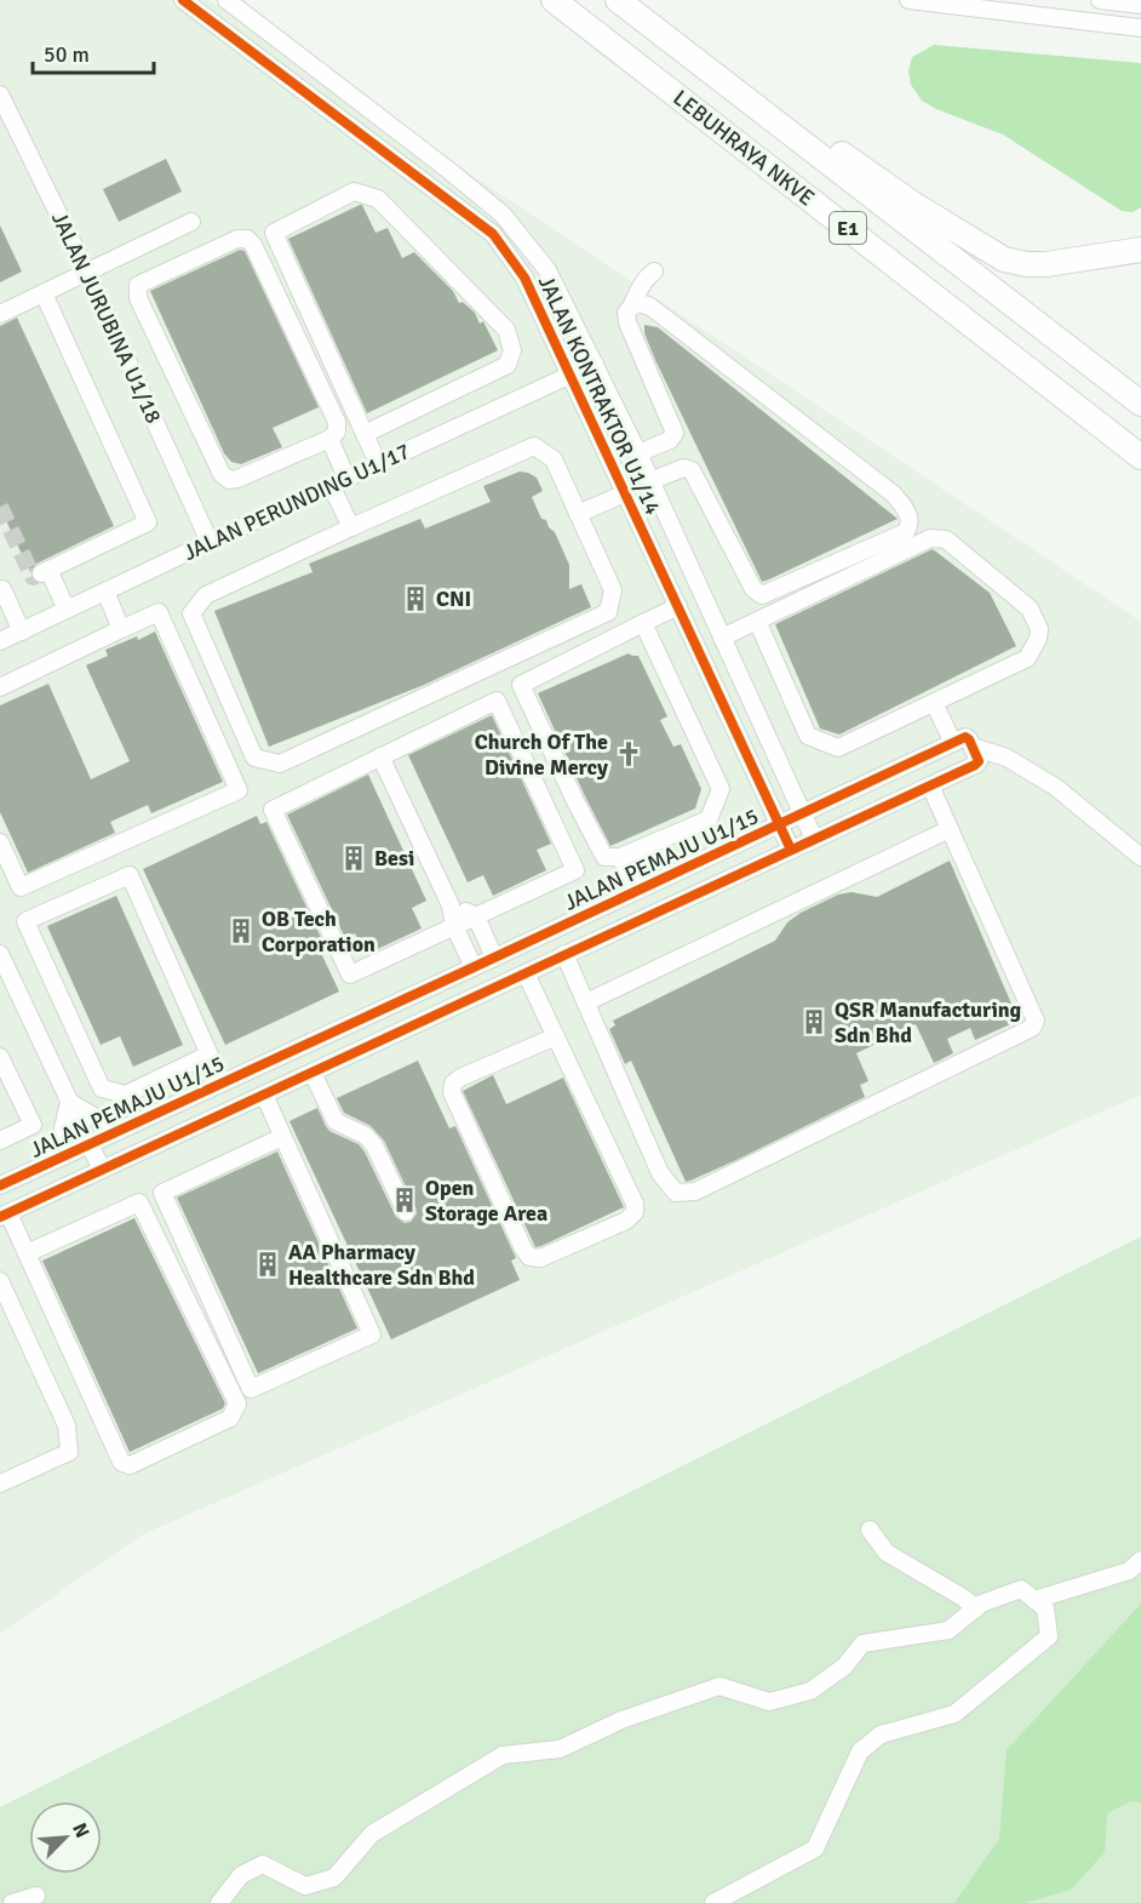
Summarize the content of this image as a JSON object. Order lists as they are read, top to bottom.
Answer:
{
  "streets": {
    "highway": ["LEBUHRAYA NKVE", "E1"],
    "street": [
      "JALAN JURUBINA U1/18",
      "JALAN KONTRAKTOR U1/14",
      "JALAN PERUNDING U1/17",
      "JALAN PEMAJU U1/15"
    ]
  },
  "crossings": [
    ["JALAN JURUBINA U1/18", "JALAN PERUNDING U1/17"],
    ["JALAN KONTRAKTOR U1/14", "JALAN PERUNDING U1/17"],
    ["JALAN KONTRAKTOR U1/14", "JALAN PEMAJU U1/15"]
  ],
  "places": {
    "building": [
      "CNI",
      "Besi",
      "OB Tech Corporation",
      "QSR Manufacturing Sdn Bhd",
      "Open Storage Area",
      "AA Pharmacy Healthcare Sdn Bhd"
    ],
    "church": ["Church Of The Divine Mercy"]
  },
  "scale_bar": "50 m",
  "north": "top right"
}
